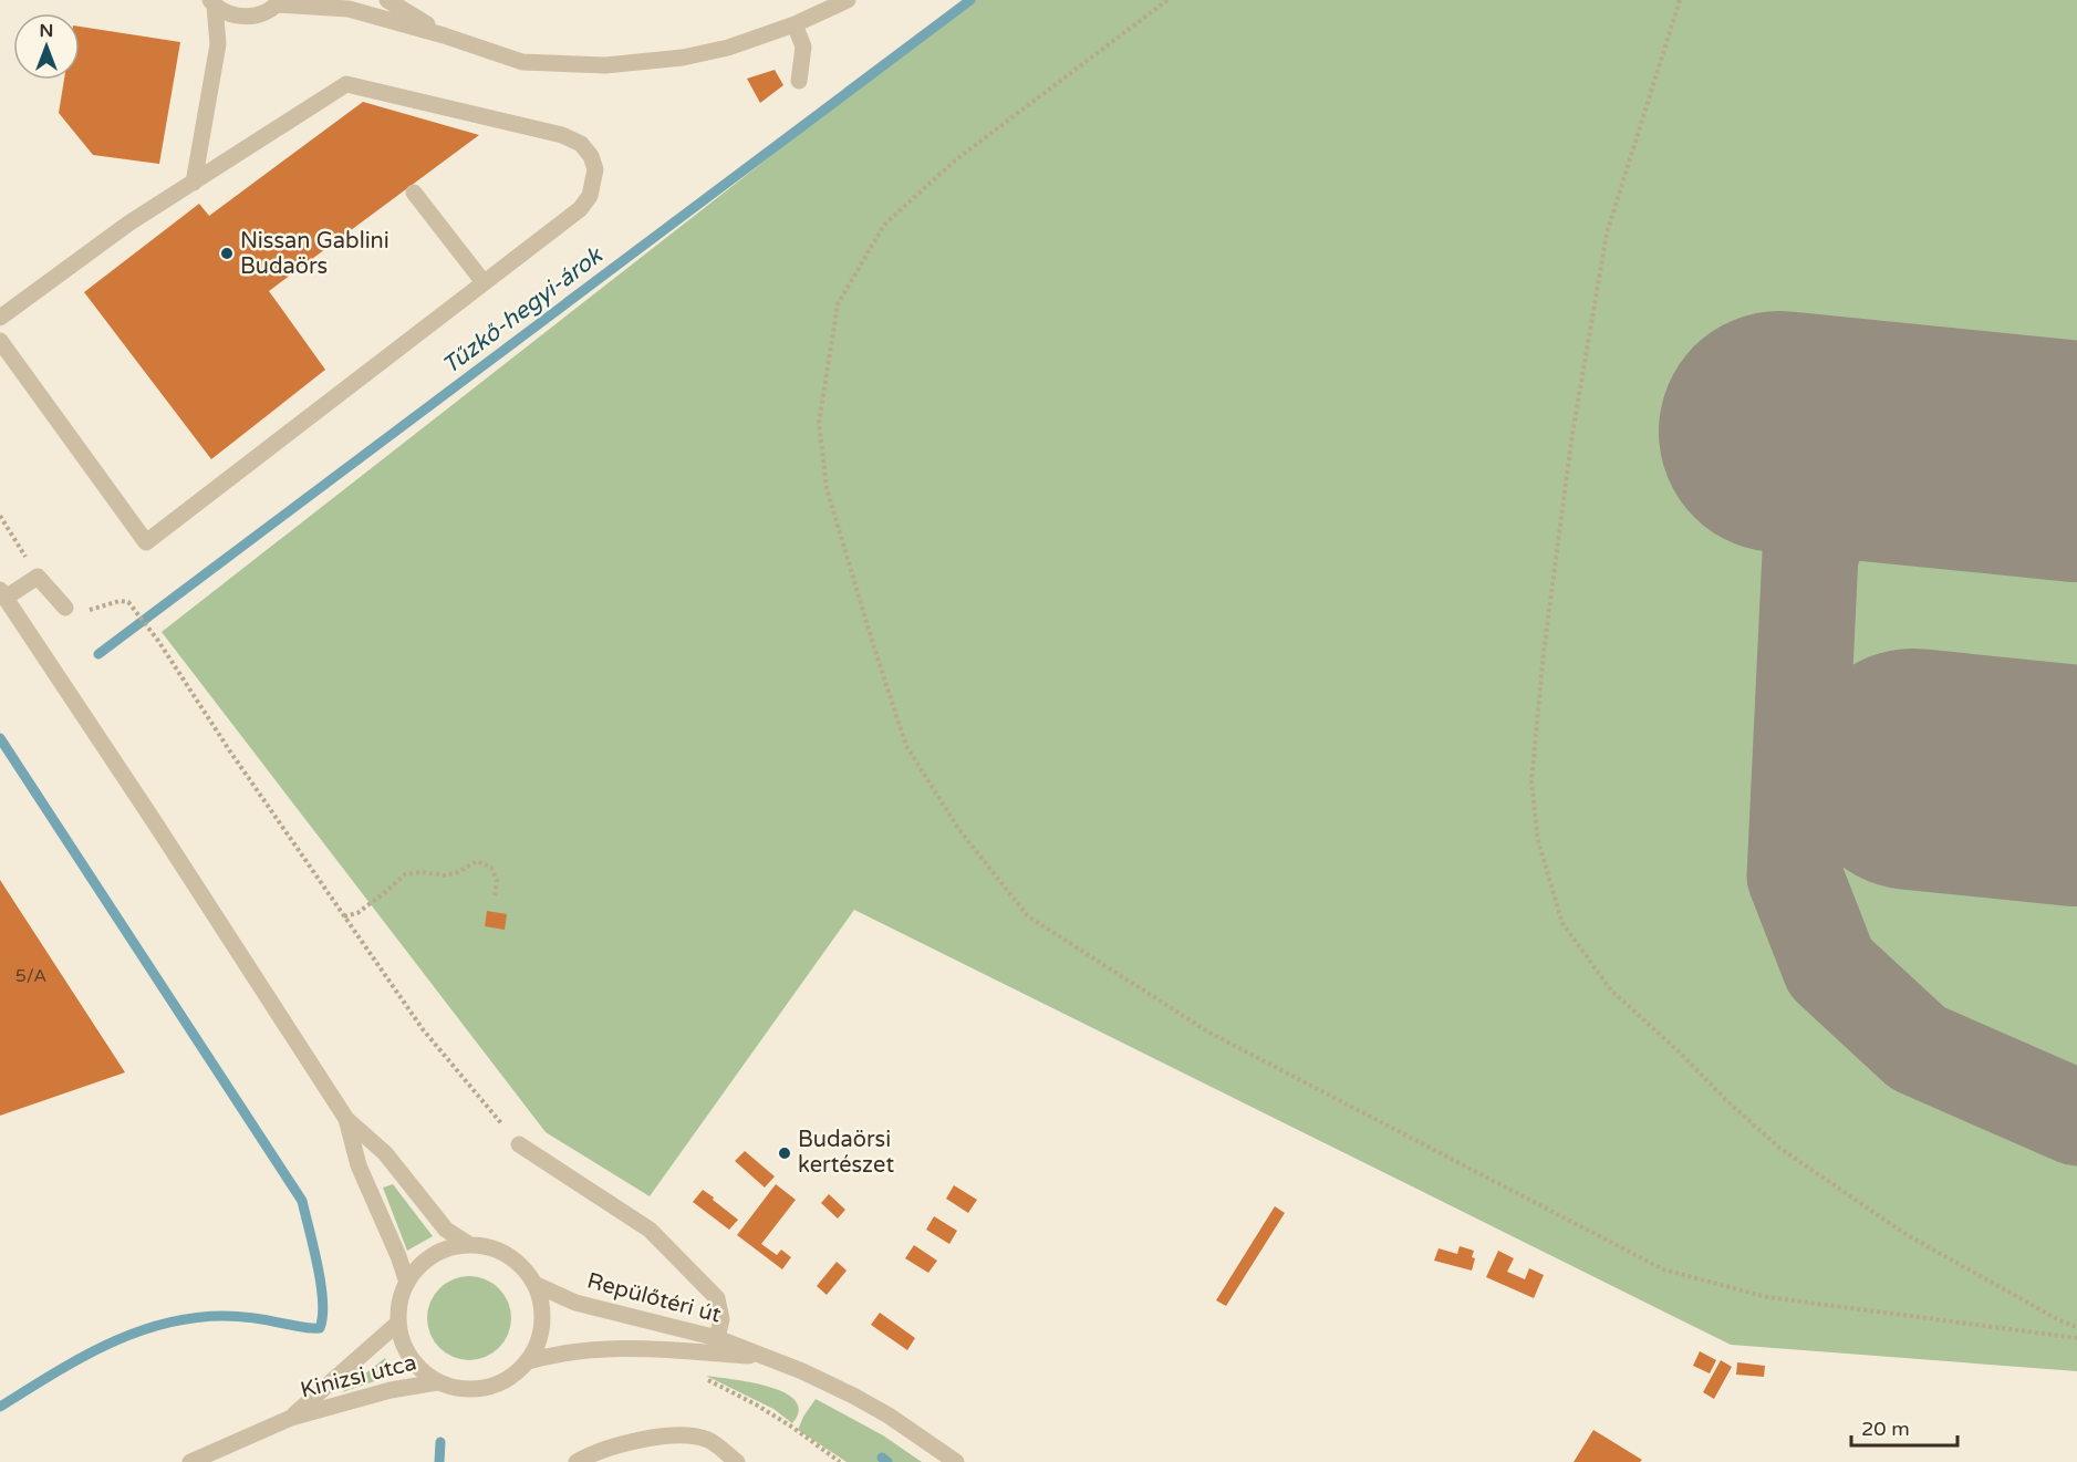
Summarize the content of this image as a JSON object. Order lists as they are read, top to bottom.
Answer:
{
  "streets": {
    "street": ["Repülőtéri út", "Kinizsi utca"]
  },
  "crossings": [
    ["Repülőtéri út", "Kinizsi utca"]
  ],
  "water": ["Tűzkő-hegyi-árok"],
  "places": ["Nissan Gablini Budaörs", "Budaörsi kertészet"],
  "house_numbers": ["5/A"],
  "scale_bar": "20 m",
  "north": "top"
}
